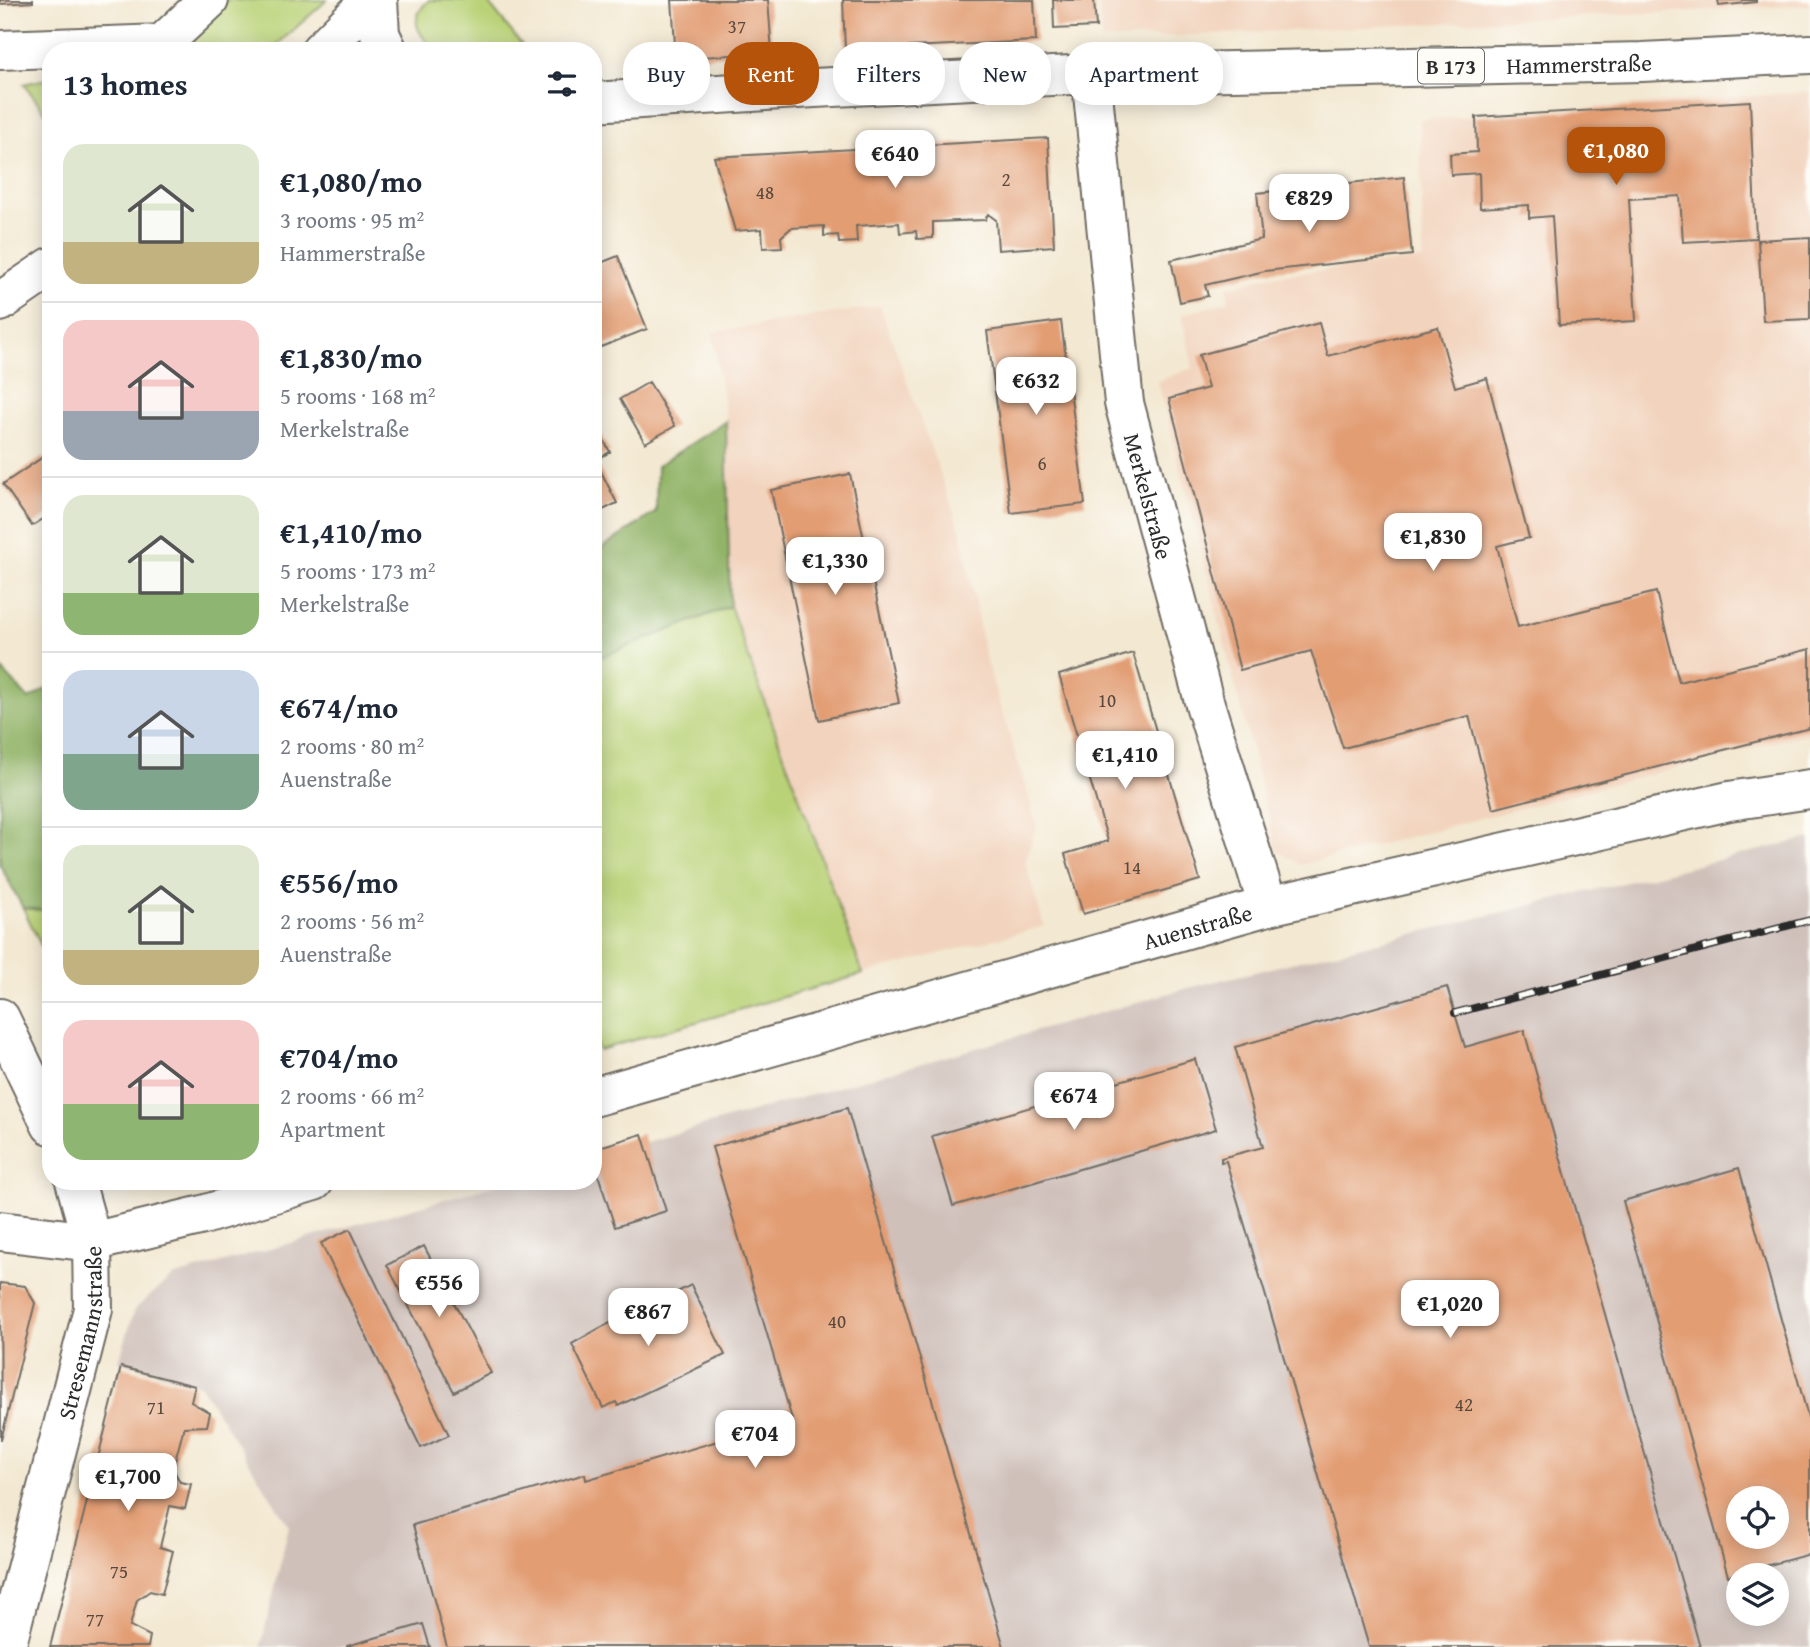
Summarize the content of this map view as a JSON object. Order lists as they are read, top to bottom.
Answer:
{
  "streets": {
    "street": [
      "Hammerstraße",
      "B 173",
      "Merkelstraße",
      "Auenstraße",
      "Stresemannstraße"
    ]
  },
  "crossings": [
    ["Merkelstraße", "Auenstraße"]
  ],
  "house_numbers": [
    "37",
    "2",
    "48",
    "6",
    "10",
    "14",
    "40",
    "42",
    "71",
    "75",
    "77"
  ],
  "page": {
    "chip": [
      "Buy",
      "Rent",
      "Filters",
      "New",
      "Apartment"
    ],
    "heading": "13 homes",
    "list": [
      {
        "name": "€1,080/mo",
        "note": "3 rooms · 95 m² · Hammerstraße"
      },
      {
        "name": "€1,830/mo",
        "note": "5 rooms · 168 m² · Merkelstraße"
      },
      {
        "name": "€1,410/mo",
        "note": "5 rooms · 173 m² · Merkelstraße"
      },
      {
        "name": "€674/mo",
        "note": "2 rooms · 80 m² · Auenstraße"
      },
      {
        "name": "€556/mo",
        "note": "2 rooms · 56 m² · Auenstraße"
      },
      {
        "name": "€704/mo",
        "note": "2 rooms · 66 m² · Apartment"
      }
    ],
    "price": [
      "€1,080",
      "€640",
      "€829",
      "€632",
      "€1,830",
      "€1,330",
      "€1,410",
      "€674",
      "€556",
      "€1,020",
      "€867",
      "€704",
      "€1,700"
    ]
  }
}
